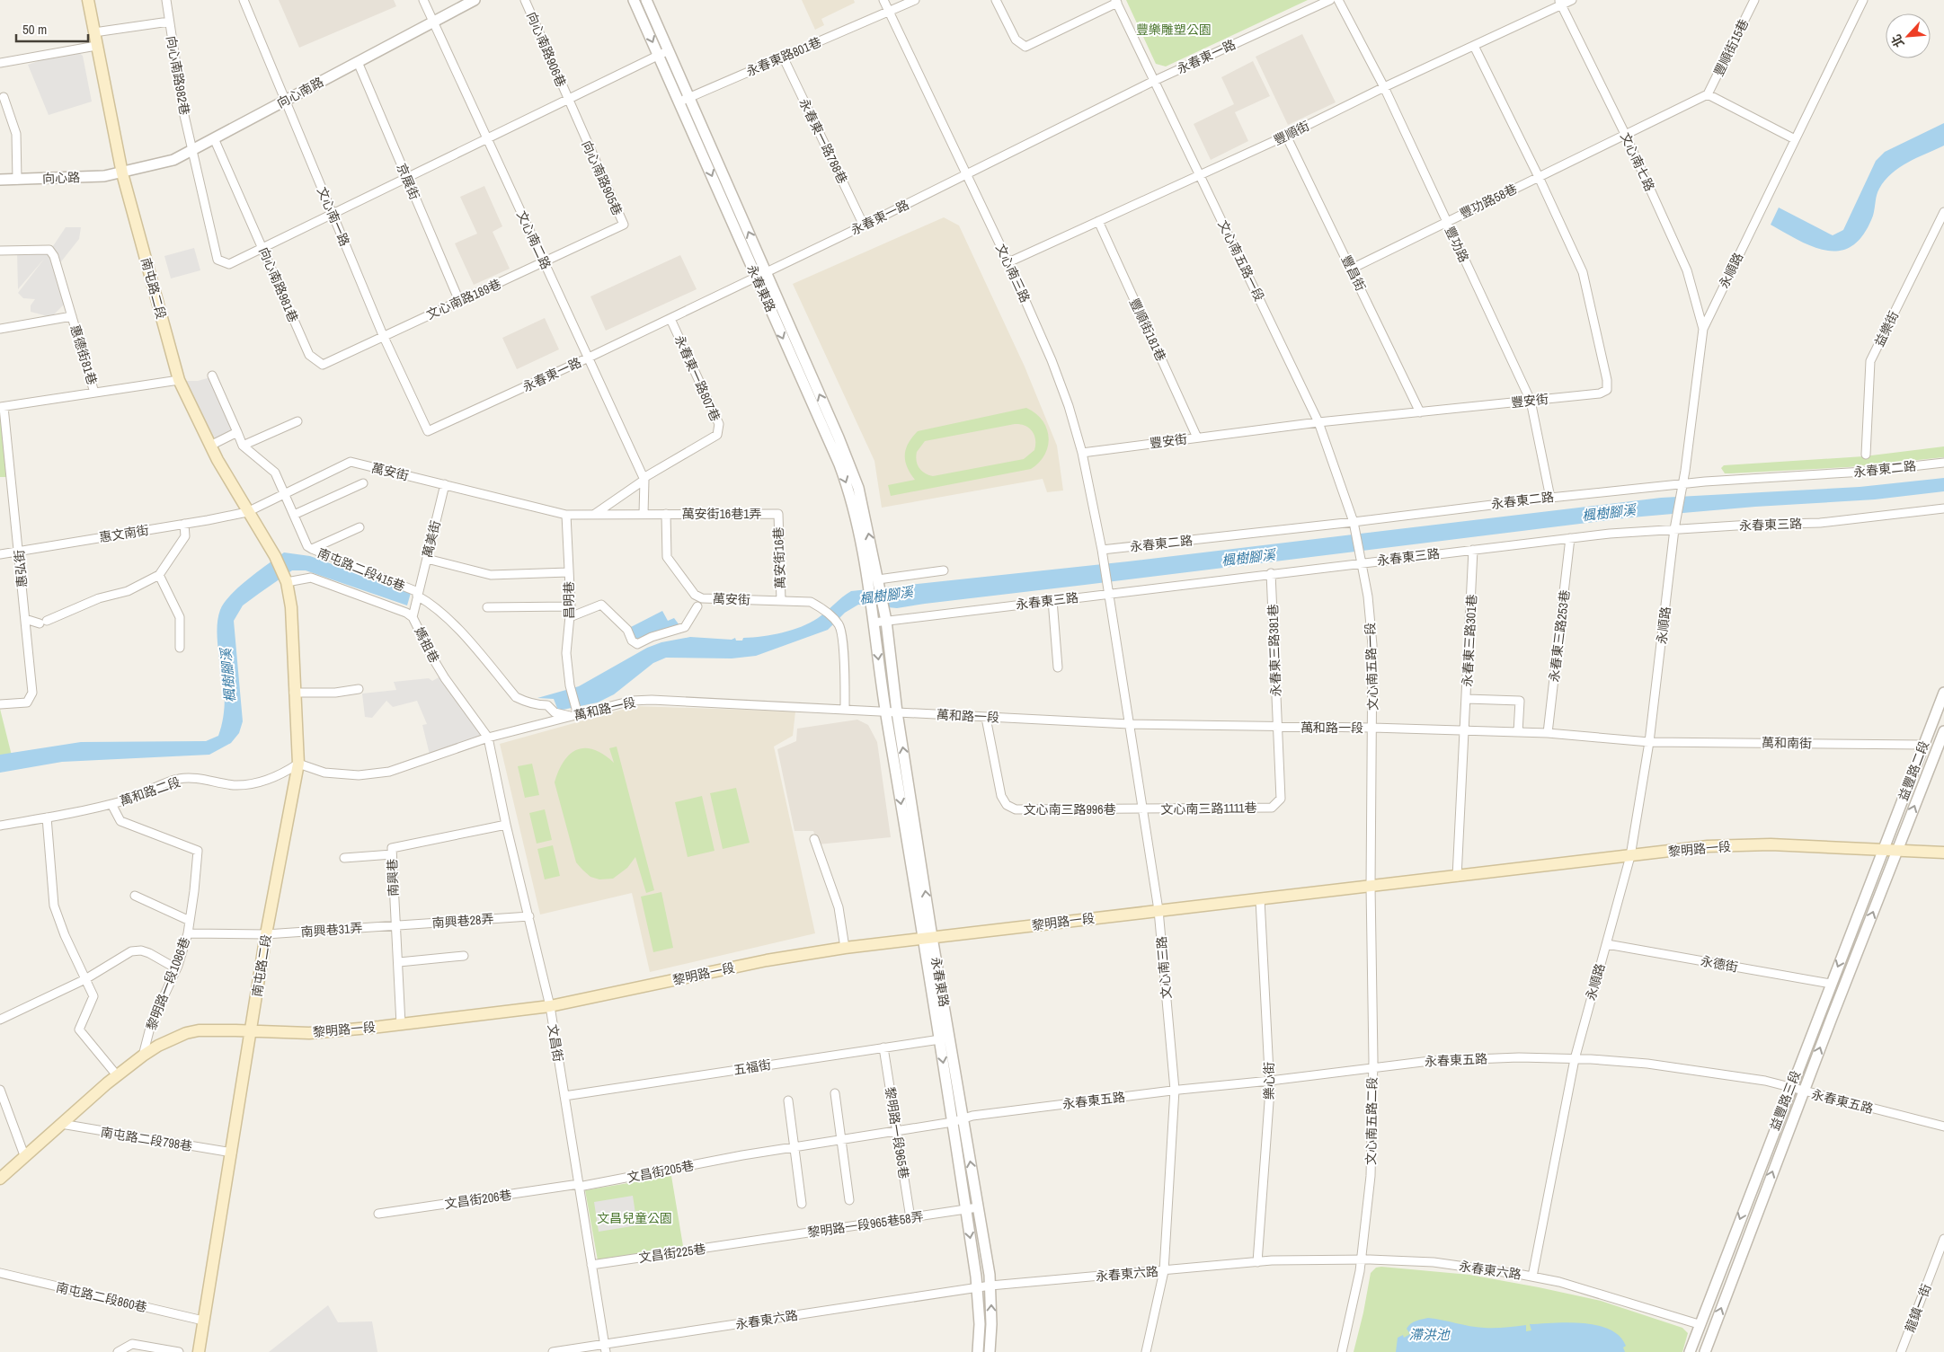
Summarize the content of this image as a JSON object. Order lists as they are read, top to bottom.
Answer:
{
  "streets": {
    "main road": ["南屯路二段", "黎明路一段"],
    "street": [
      "豐順街15巷",
      "向心南路906巷",
      "永春東路801巷",
      "永春東一路",
      "向心南路982巷",
      "向心南路",
      "豐順街",
      "永春東一路788巷",
      "文心南七路",
      "向心路",
      "向心南路905巷",
      "京展街",
      "豐功路58巷",
      "文心南一路",
      "文心南二路",
      "豐功路",
      "文心南五路一段",
      "永順路",
      "文心南三路",
      "豐昌街",
      "向心南路981巷",
      "永春東路",
      "文心南路189巷",
      "益樂街",
      "豐順街181巷",
      "惠德街81巷",
      "永春東一路807巷",
      "豐安街",
      "永春東二路",
      "萬安街",
      "萬安街16巷1弄",
      "永春東三路",
      "惠文南街",
      "萬美街",
      "萬安街16巷",
      "惠弘街",
      "南屯路二段415巷",
      "昌明巷",
      "永春東三路253巷",
      "永春東三路301巷",
      "媽祖巷",
      "永春東三路381巷",
      "萬和路一段",
      "萬和南街",
      "益豐路二段",
      "萬和路二段",
      "文心南三路1111巷",
      "文心南三路996巷",
      "南興巷",
      "南興巷28弄",
      "南興巷31弄",
      "永德街",
      "黎明路一段1086巷",
      "文昌街",
      "永春東五路",
      "五福街",
      "樂心街",
      "益豐路三段",
      "文心南五路二段",
      "黎明路一段965巷",
      "南屯路二段798巷",
      "文昌街205巷",
      "文昌街206巷",
      "黎明路一段965巷58弄",
      "文昌街225巷",
      "永春東六路",
      "南屯路二段860巷",
      "龍鎮一街"
    ]
  },
  "crossings": [
    ["豐順街15巷", "豐功路58巷"],
    ["向心南路906巷", "向心南路905巷"],
    ["永春東路801巷", "永春東一路788巷"],
    ["永春東路801巷", "文心南三路"],
    ["永春東路801巷", "永春東路"],
    ["永春東一路", "永春東一路788巷"],
    ["永春東一路", "文心南一路"],
    ["永春東一路", "文心南二路"],
    ["永春東一路", "文心南五路一段"],
    ["永春東一路", "文心南三路"],
    ["永春東一路", "永春東路"],
    ["永春東一路", "永春東一路807巷"],
    ["向心南路982巷", "向心南路"],
    ["向心南路982巷", "向心南路981巷"],
    ["向心南路", "向心路"],
    ["向心南路", "京展街"],
    ["向心南路", "文心南一路"],
    ["向心南路", "文心南二路"],
    ["向心南路", "向心南路981巷"],
    ["向心南路", "南屯路二段"],
    ["豐順街", "文心南七路"],
    ["豐順街", "豐功路"],
    ["豐順街", "文心南五路一段"],
    ["豐順街", "文心南三路"],
    ["豐順街", "豐昌街"],
    ["豐順街", "豐順街181巷"],
    ["豐順街", "豐安街"],
    ["文心南七路", "豐功路58巷"],
    ["文心南七路", "永順路"],
    ["向心路", "南屯路二段"],
    ["向心南路905巷", "文心南二路"],
    ["向心南路905巷", "文心南路189巷"],
    ["京展街", "文心南路189巷"],
    ["豐功路58巷", "豐功路"],
    ["豐功路58巷", "豐昌街"],
    ["豐功路58巷", "豐安街"],
    ["文心南一路", "向心南路981巷"],
    ["文心南一路", "文心南路189巷"],
    ["文心南二路", "文心南路189巷"],
    ["文心南二路", "永春東一路807巷"],
    ["豐功路", "豐安街"],
    ["豐功路", "永春東二路"],
    ["文心南五路一段", "豐安街"],
    ["文心南五路一段", "永春東二路"],
    ["文心南五路一段", "永春東三路"],
    ["文心南五路一段", "萬和路一段"],
    ["文心南五路一段", "黎明路一段"],
    ["文心南五路一段", "文心南五路二段"],
    ["永順路", "永春東二路"],
    ["永順路", "永春東三路"],
    ["永順路", "萬和路一段"],
    ["永順路", "萬和南街"],
    ["永順路", "黎明路一段"],
    ["永順路", "永德街"],
    ["永順路", "永春東五路"],
    ["永順路", "永春東六路"],
    ["文心南三路", "豐安街"],
    ["文心南三路", "永春東二路"],
    ["文心南三路", "永春東三路"],
    ["文心南三路", "萬和路一段"],
    ["文心南三路", "文心南三路1111巷"],
    ["文心南三路", "文心南三路996巷"],
    ["文心南三路", "黎明路一段"],
    ["文心南三路", "永春東五路"],
    ["文心南三路", "永春東六路"],
    ["豐昌街", "豐安街"],
    ["向心南路981巷", "文心南路189巷"],
    ["南屯路二段", "萬安街"],
    ["南屯路二段", "惠文南街"],
    ["南屯路二段", "惠弘街"],
    ["南屯路二段", "媽祖巷"],
    ["南屯路二段", "萬和路一段"],
    ["南屯路二段", "萬和路二段"],
    ["南屯路二段", "黎明路一段"],
    ["南屯路二段", "南興巷31弄"],
    ["南屯路二段", "南屯路二段798巷"],
    ["南屯路二段", "南屯路二段860巷"],
    ["永春東路", "永春東三路"],
    ["永春東路", "萬和路一段"],
    ["永春東路", "黎明路一段"],
    ["永春東路", "永春東五路"],
    ["永春東路", "五福街"],
    ["永春東路", "黎明路一段965巷58弄"],
    ["永春東路", "永春東六路"],
    ["豐順街181巷", "豐安街"],
    ["惠德街81巷", "惠弘街"],
    ["萬安街", "萬安街16巷1弄"],
    ["萬安街", "惠文南街"],
    ["萬安街", "萬美街"],
    ["萬安街", "萬安街16巷"],
    ["萬安街", "南屯路二段415巷"],
    ["萬安街", "昌明巷"],
    ["萬安街", "萬和路一段"],
    ["萬安街16巷1弄", "萬安街16巷"],
    ["永春東三路", "永春東三路253巷"],
    ["永春東三路", "永春東三路301巷"],
    ["永春東三路", "永春東三路381巷"],
    ["惠文南街", "惠弘街"],
    ["萬美街", "南屯路二段415巷"],
    ["萬美街", "媽祖巷"],
    ["南屯路二段415巷", "昌明巷"],
    ["南屯路二段415巷", "萬和路一段"],
    ["昌明巷", "萬和路一段"],
    ["永春東三路253巷", "萬和路一段"],
    ["永春東三路301巷", "萬和路一段"],
    ["媽祖巷", "萬和路一段"],
    ["媽祖巷", "文昌街"],
    ["永春東三路381巷", "萬和路一段"],
    ["永春東三路381巷", "文心南三路1111巷"],
    ["萬和路一段", "萬和南街"],
    ["萬和路一段", "萬和路二段"],
    ["萬和路一段", "文心南三路1111巷"],
    ["萬和路一段", "文心南三路996巷"],
    ["萬和路一段", "文昌街"],
    ["萬和南街", "益豐路二段"],
    ["益豐路二段", "黎明路一段"],
    ["益豐路二段", "益豐路三段"],
    ["萬和路二段", "黎明路一段1086巷"],
    ["文心南三路1111巷", "文心南三路996巷"],
    ["黎明路一段", "南興巷"],
    ["黎明路一段", "黎明路一段1086巷"],
    ["黎明路一段", "文昌街"],
    ["黎明路一段", "樂心街"],
    ["黎明路一段", "益豐路三段"],
    ["黎明路一段", "文心南五路二段"],
    ["黎明路一段", "南屯路二段798巷"],
    ["南興巷", "南興巷28弄"],
    ["南興巷", "南興巷31弄"],
    ["南興巷", "文昌街"],
    ["南興巷28弄", "南興巷31弄"],
    ["南興巷28弄", "文昌街"],
    ["南興巷31弄", "黎明路一段1086巷"],
    ["永德街", "益豐路三段"],
    ["文昌街", "五福街"],
    ["文昌街", "文昌街205巷"],
    ["文昌街", "文昌街206巷"],
    ["文昌街", "文昌街225巷"],
    ["文昌街", "永春東六路"],
    ["永春東五路", "樂心街"],
    ["永春東五路", "益豐路三段"],
    ["永春東五路", "文心南五路二段"],
    ["永春東五路", "黎明路一段965巷"],
    ["永春東五路", "文昌街205巷"],
    ["五福街", "黎明路一段965巷"],
    ["樂心街", "永春東六路"],
    ["益豐路三段", "永春東六路"],
    ["文心南五路二段", "永春東六路"],
    ["黎明路一段965巷", "黎明路一段965巷58弄"],
    ["文昌街205巷", "文昌街206巷"],
    ["黎明路一段965巷58弄", "文昌街225巷"]
  ],
  "water": ["楓樹腳溪", "滯洪池"],
  "parks": ["豐樂雕塑公園", "文昌兒童公園"],
  "scale_bar": "50 m",
  "north": "bottom left"
}
